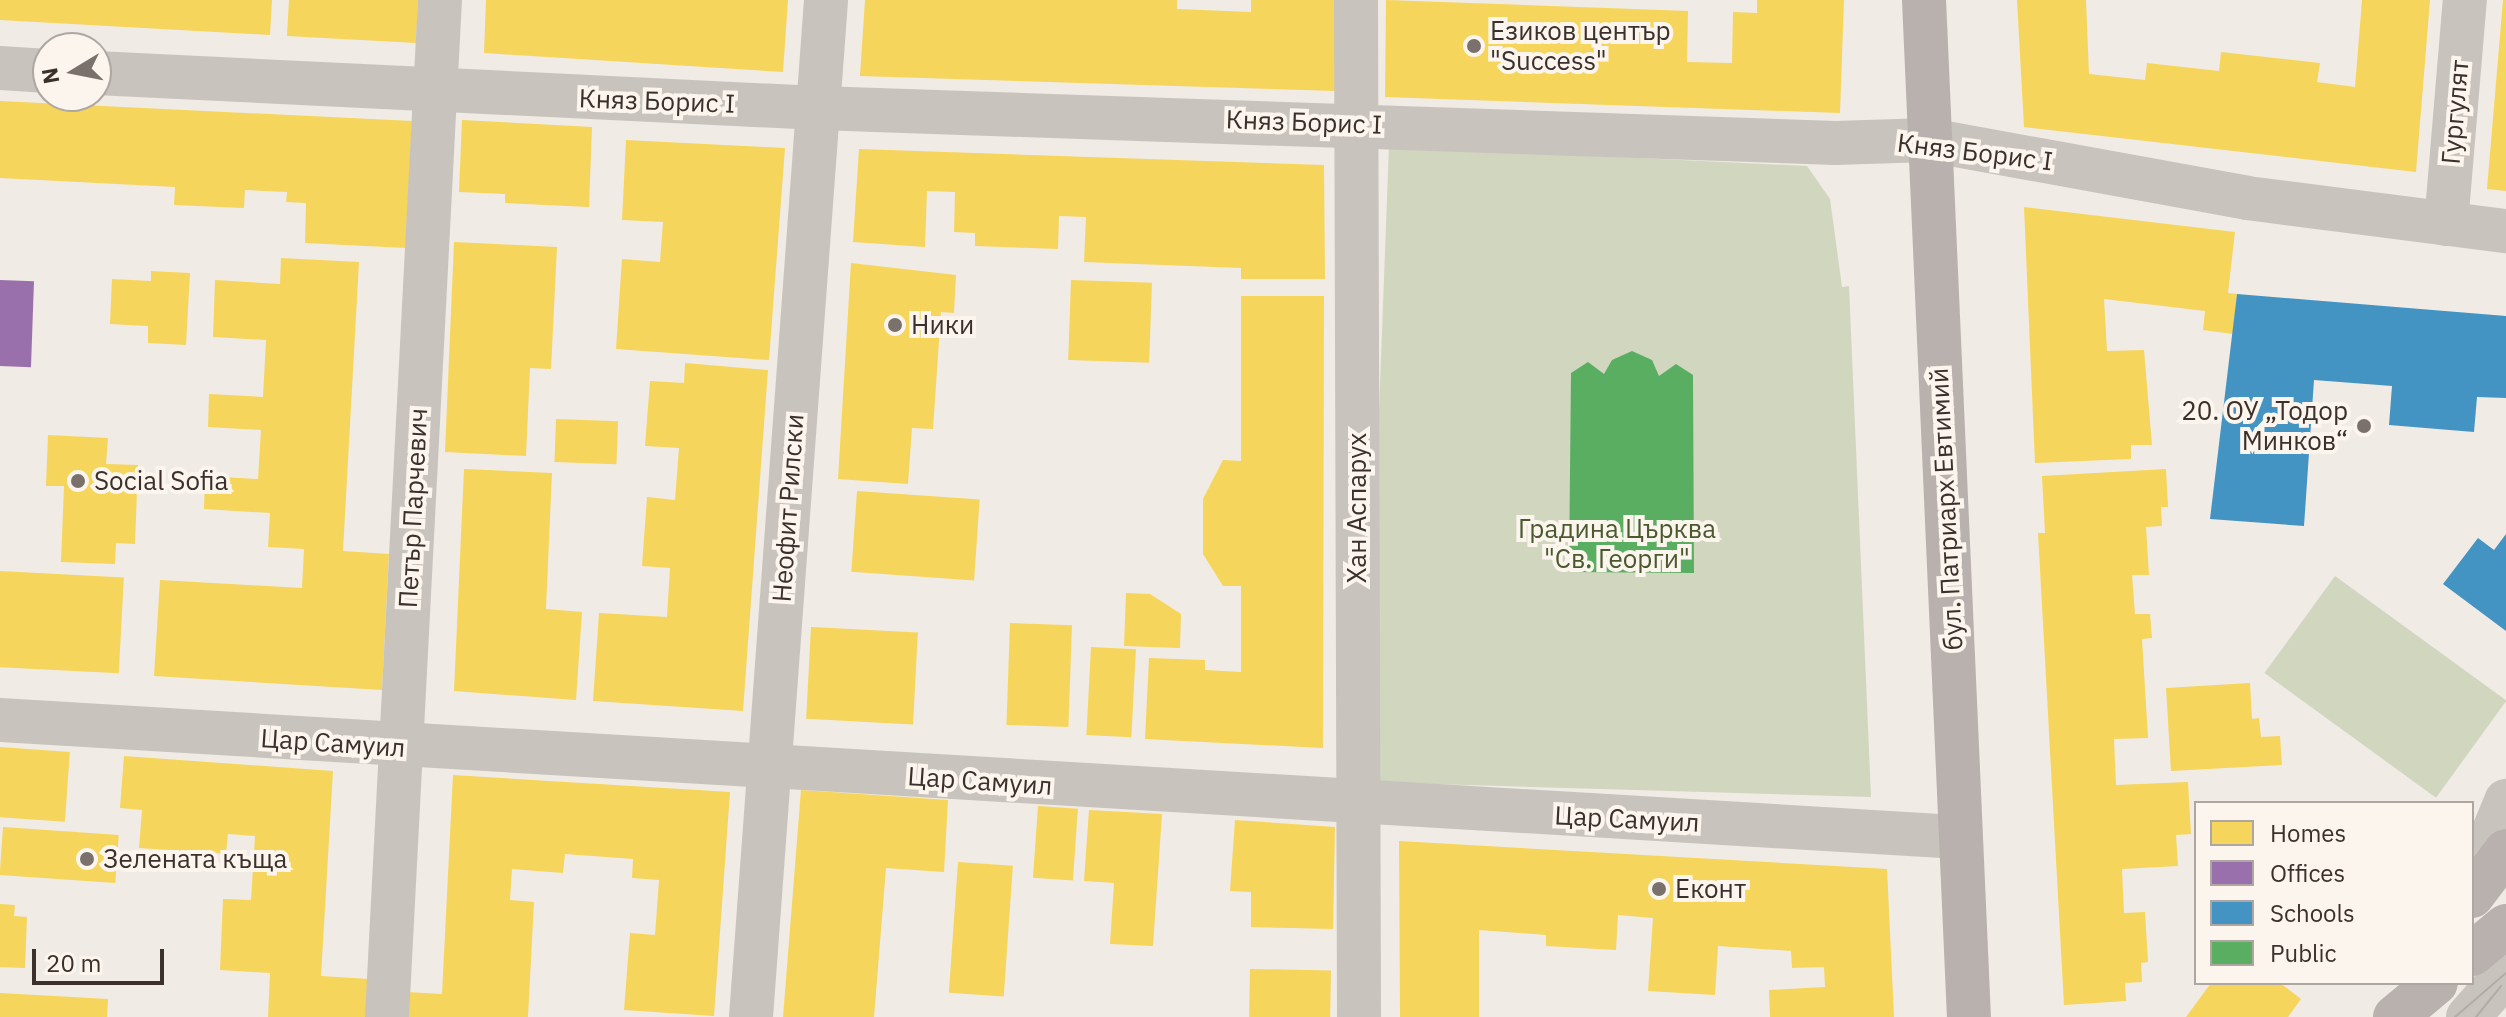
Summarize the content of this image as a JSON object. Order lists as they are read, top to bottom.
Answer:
{
  "streets": {
    "main road": ["бул. Патриарх Евтимий"],
    "street": [
      "Княз Борис I",
      "Гургулят",
      "Петър Парчевич",
      "Неофит Рилски",
      "Хан Аспарух",
      "Цар Самуил"
    ]
  },
  "crossings": [
    ["Княз Борис I", "Гургулят"],
    ["Княз Борис I", "Петър Парчевич"],
    ["Княз Борис I", "Неофит Рилски"],
    ["Княз Борис I", "Хан Аспарух"],
    ["Княз Борис I", "бул. Патриарх Евтимий"],
    ["Петър Парчевич", "Цар Самуил"],
    ["Неофит Рилски", "Цар Самуил"],
    ["Хан Аспарух", "Цар Самуил"],
    ["бул. Патриарх Евтимий", "Цар Самуил"]
  ],
  "parks": ["Градина Църква \"Св. Георги\""],
  "places": [
    "Езиков център \"Success\"",
    "Ники",
    "20. ОУ „Тодор Минков“",
    "Social Sofia",
    "Зелената къща",
    "Еконт"
  ],
  "legend": [
    "Homes",
    "Offices",
    "Schools",
    "Public"
  ],
  "scale_bar": "20 m",
  "north": "left"
}
